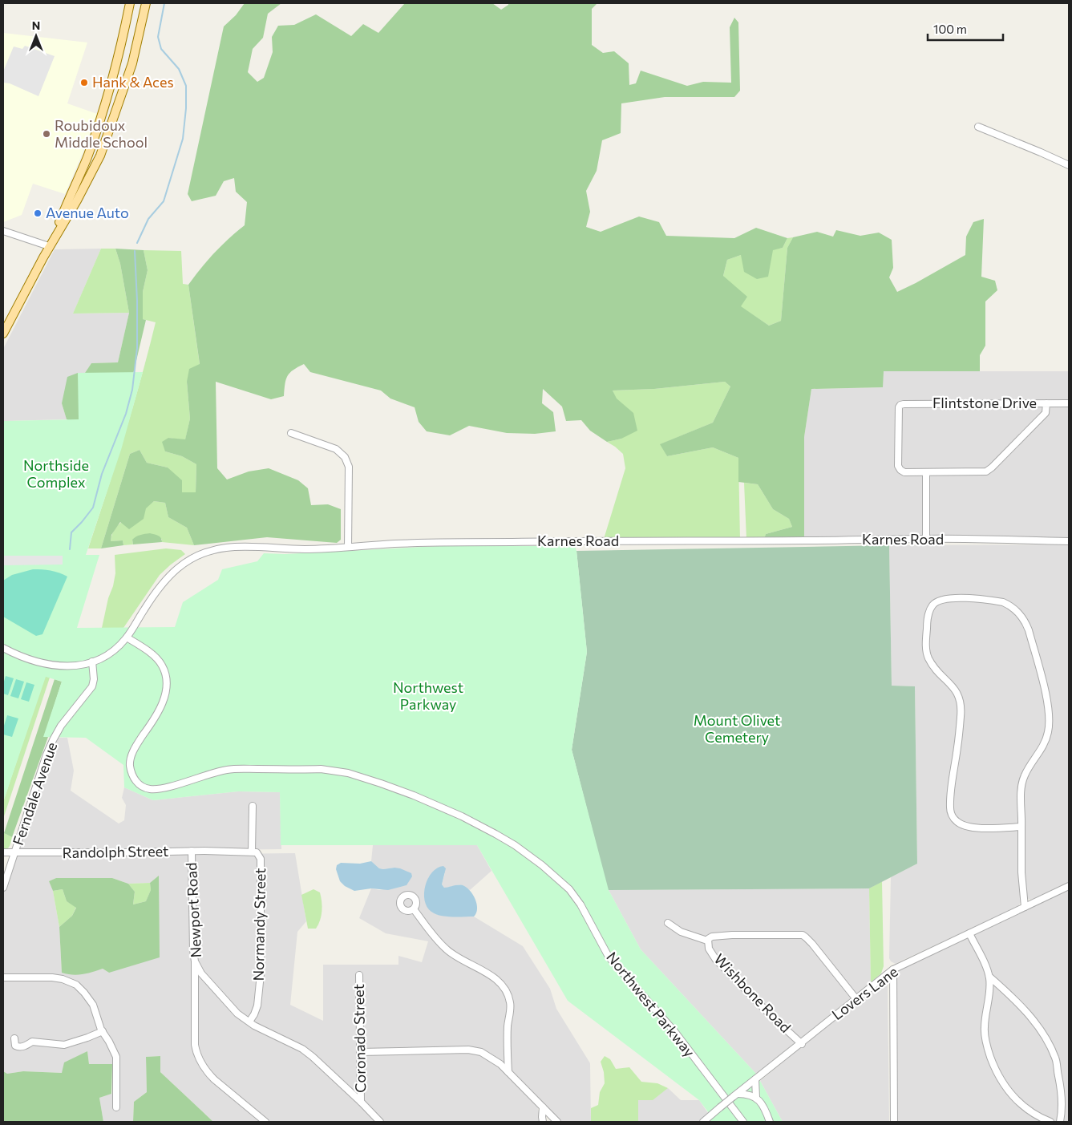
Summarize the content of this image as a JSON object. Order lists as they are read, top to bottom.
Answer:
{
  "streets": {
    "street": [
      "Flintstone Drive",
      "Karnes Road",
      "Ferndale Avenue",
      "Randolph Street",
      "Newport Road",
      "Normandy Street",
      "Wishbone Road",
      "Lovers Lane",
      "Northwest Parkway",
      "Coronado Street"
    ]
  },
  "crossings": [
    ["Karnes Road", "Northwest Parkway"],
    ["Ferndale Avenue", "Randolph Street"],
    ["Randolph Street", "Newport Road"],
    ["Randolph Street", "Normandy Street"],
    ["Newport Road", "Normandy Street"],
    ["Newport Road", "Coronado Street"],
    ["Wishbone Road", "Lovers Lane"]
  ],
  "parks": ["Northside Complex", "Northwest Parkway", "Mount Olivet Cemetery"],
  "places": ["Hank & Aces", "Roubidoux Middle School", "Avenue Auto"],
  "scale_bar": "100 m",
  "north": "top"
}
